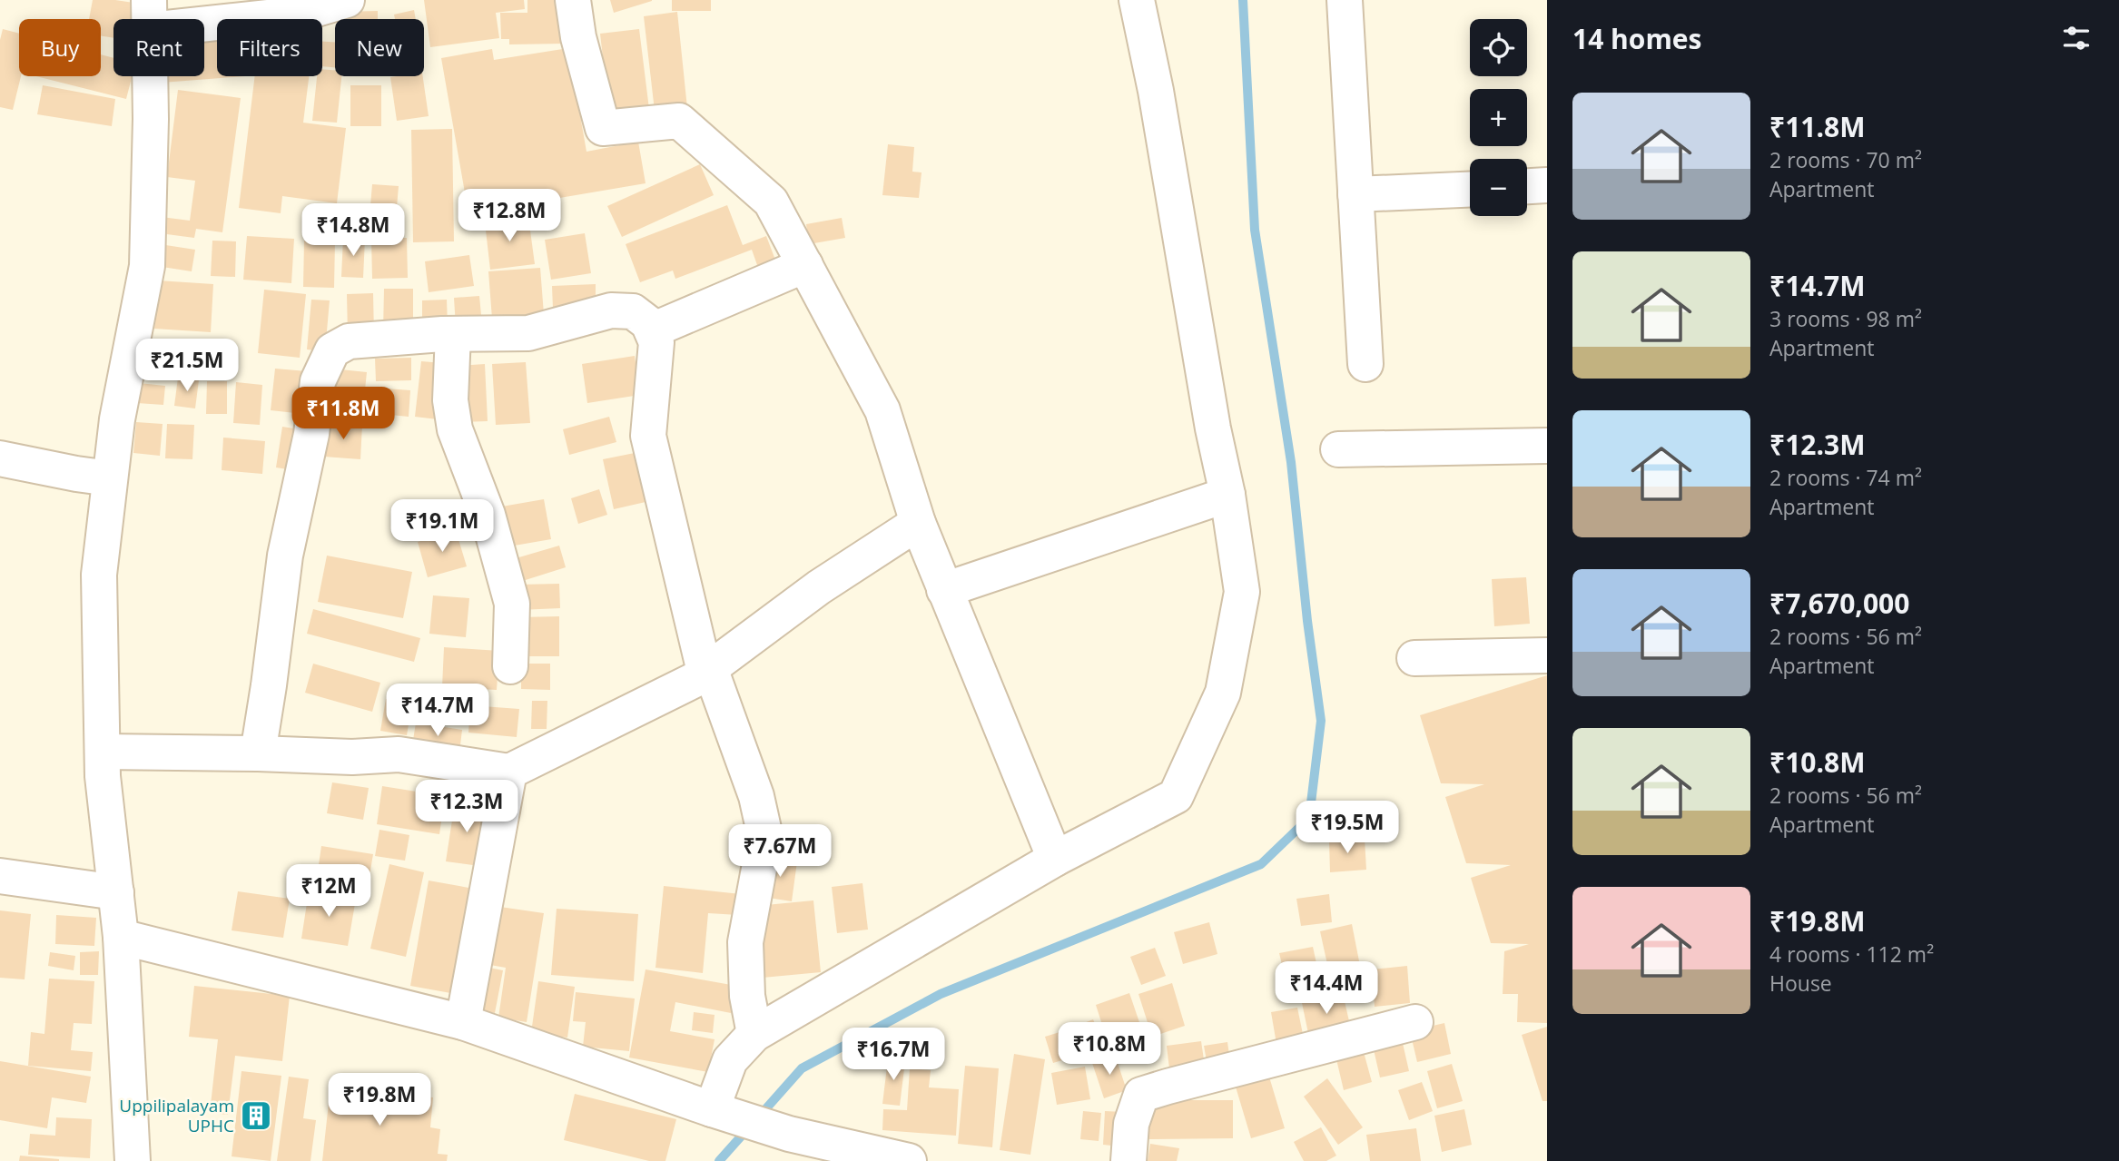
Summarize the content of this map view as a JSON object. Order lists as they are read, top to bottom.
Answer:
{
  "places": {
    "building": ["Uppilipalayam UPHC"]
  },
  "page": {
    "heading": "14 homes",
    "map_buttons": ["+", "−"],
    "chip": [
      "Buy",
      "Rent",
      "Filters",
      "New"
    ],
    "list": [
      {
        "name": "₹11.8M",
        "note": "2 rooms · 70 m² · Apartment"
      },
      {
        "name": "₹14.7M",
        "note": "3 rooms · 98 m² · Apartment"
      },
      {
        "name": "₹12.3M",
        "note": "2 rooms · 74 m² · Apartment"
      },
      {
        "name": "₹7,670,000",
        "note": "2 rooms · 56 m² · Apartment"
      },
      {
        "name": "₹10.8M",
        "note": "2 rooms · 56 m² · Apartment"
      },
      {
        "name": "₹19.8M",
        "note": "4 rooms · 112 m² · House"
      }
    ],
    "price": [
      "₹12.8M",
      "₹14.8M",
      "₹21.5M",
      "₹11.8M",
      "₹19.1M",
      "₹14.7M",
      "₹12.3M",
      "₹19.5M",
      "₹7.67M",
      "₹12M",
      "₹14.4M",
      "₹10.8M",
      "₹16.7M",
      "₹19.8M"
    ]
  }
}
